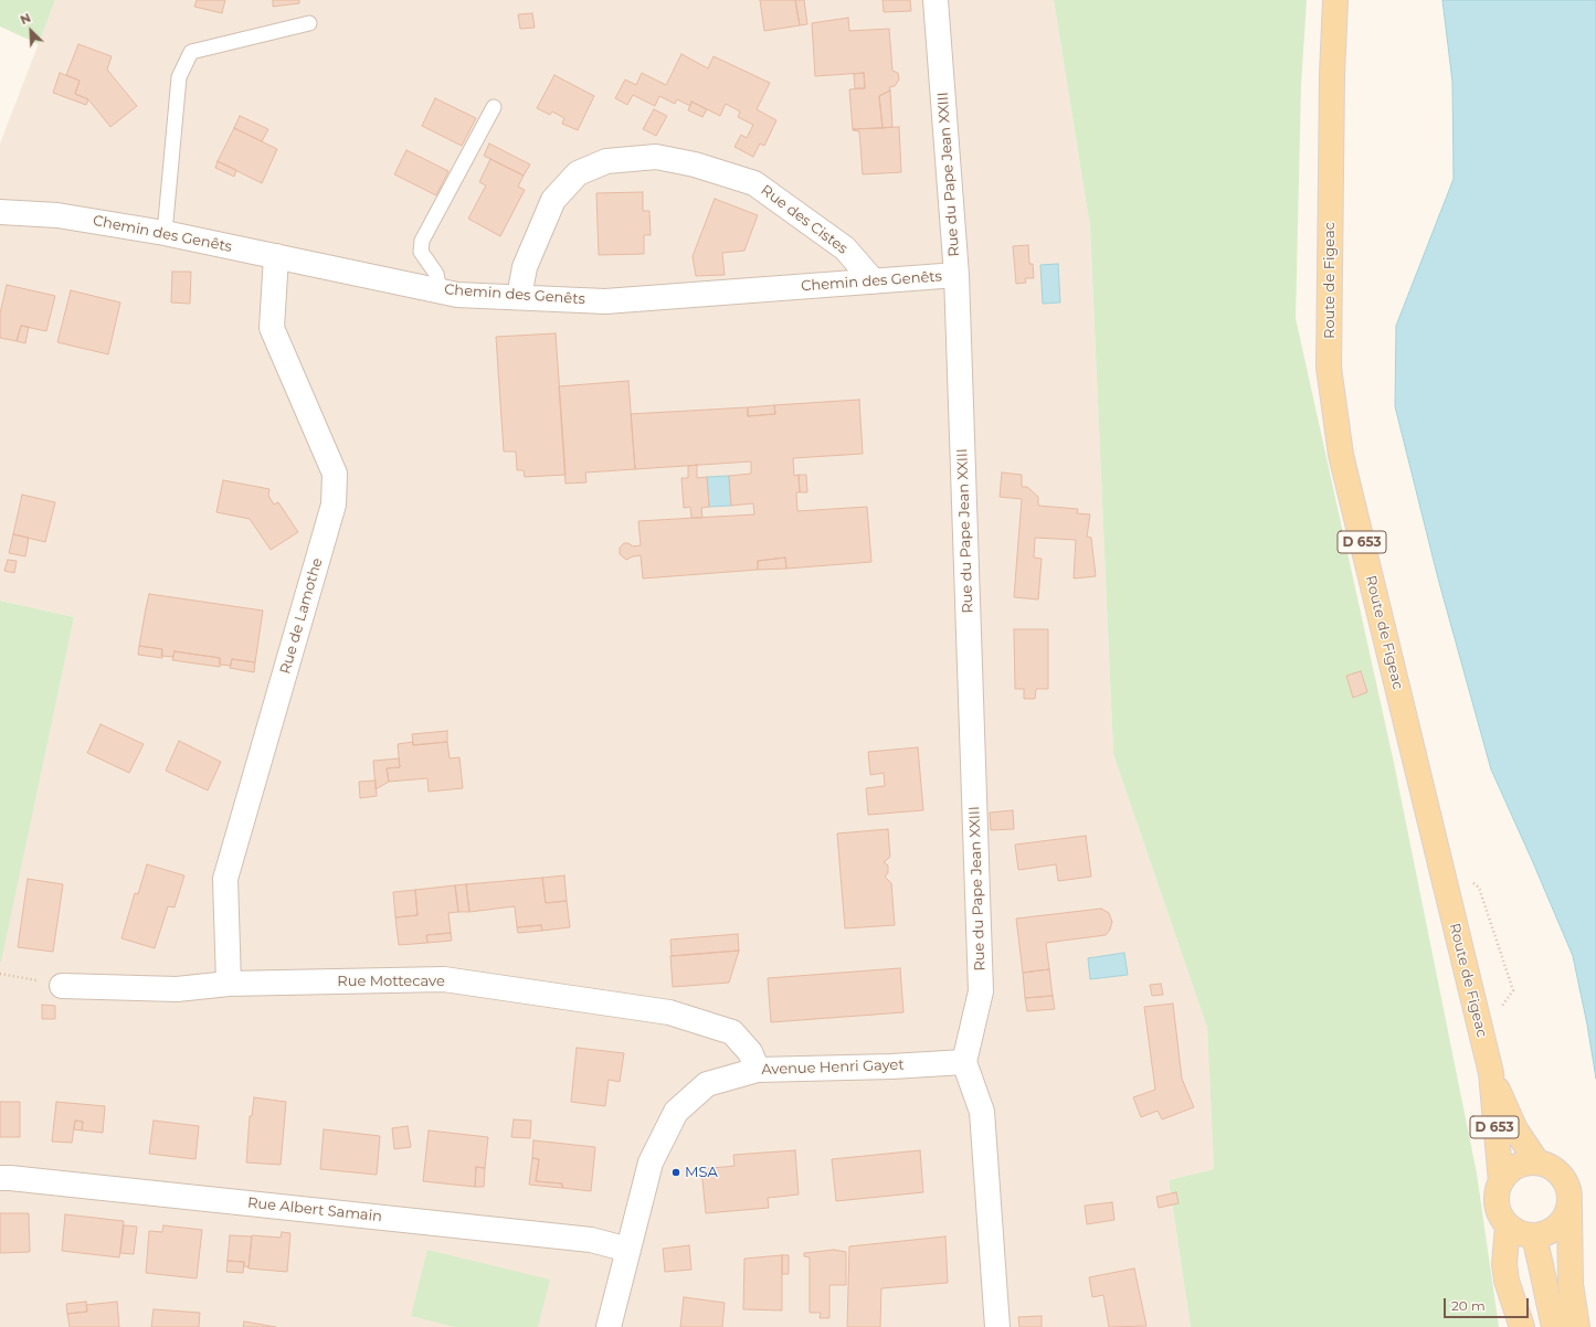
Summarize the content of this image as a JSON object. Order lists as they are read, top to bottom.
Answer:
{
  "streets": {
    "main road": ["Route de Figeac", "D 653"],
    "street": [
      "Rue du Pape Jean XXIII",
      "Rue des Cistes",
      "Chemin des Genêts",
      "Rue de Lamothe",
      "Rue Mottecave",
      "Avenue Henri Gayet",
      "Rue Albert Samain"
    ]
  },
  "crossings": [
    ["Rue du Pape Jean XXIII", "Chemin des Genêts"],
    ["Rue du Pape Jean XXIII", "Avenue Henri Gayet"],
    ["Rue des Cistes", "Chemin des Genêts"],
    ["Chemin des Genêts", "Rue de Lamothe"],
    ["Rue de Lamothe", "Rue Mottecave"],
    ["Rue Mottecave", "Avenue Henri Gayet"],
    ["Avenue Henri Gayet", "Rue Albert Samain"]
  ],
  "places": ["MSA"],
  "scale_bar": "20 m",
  "north": "top left"
}
